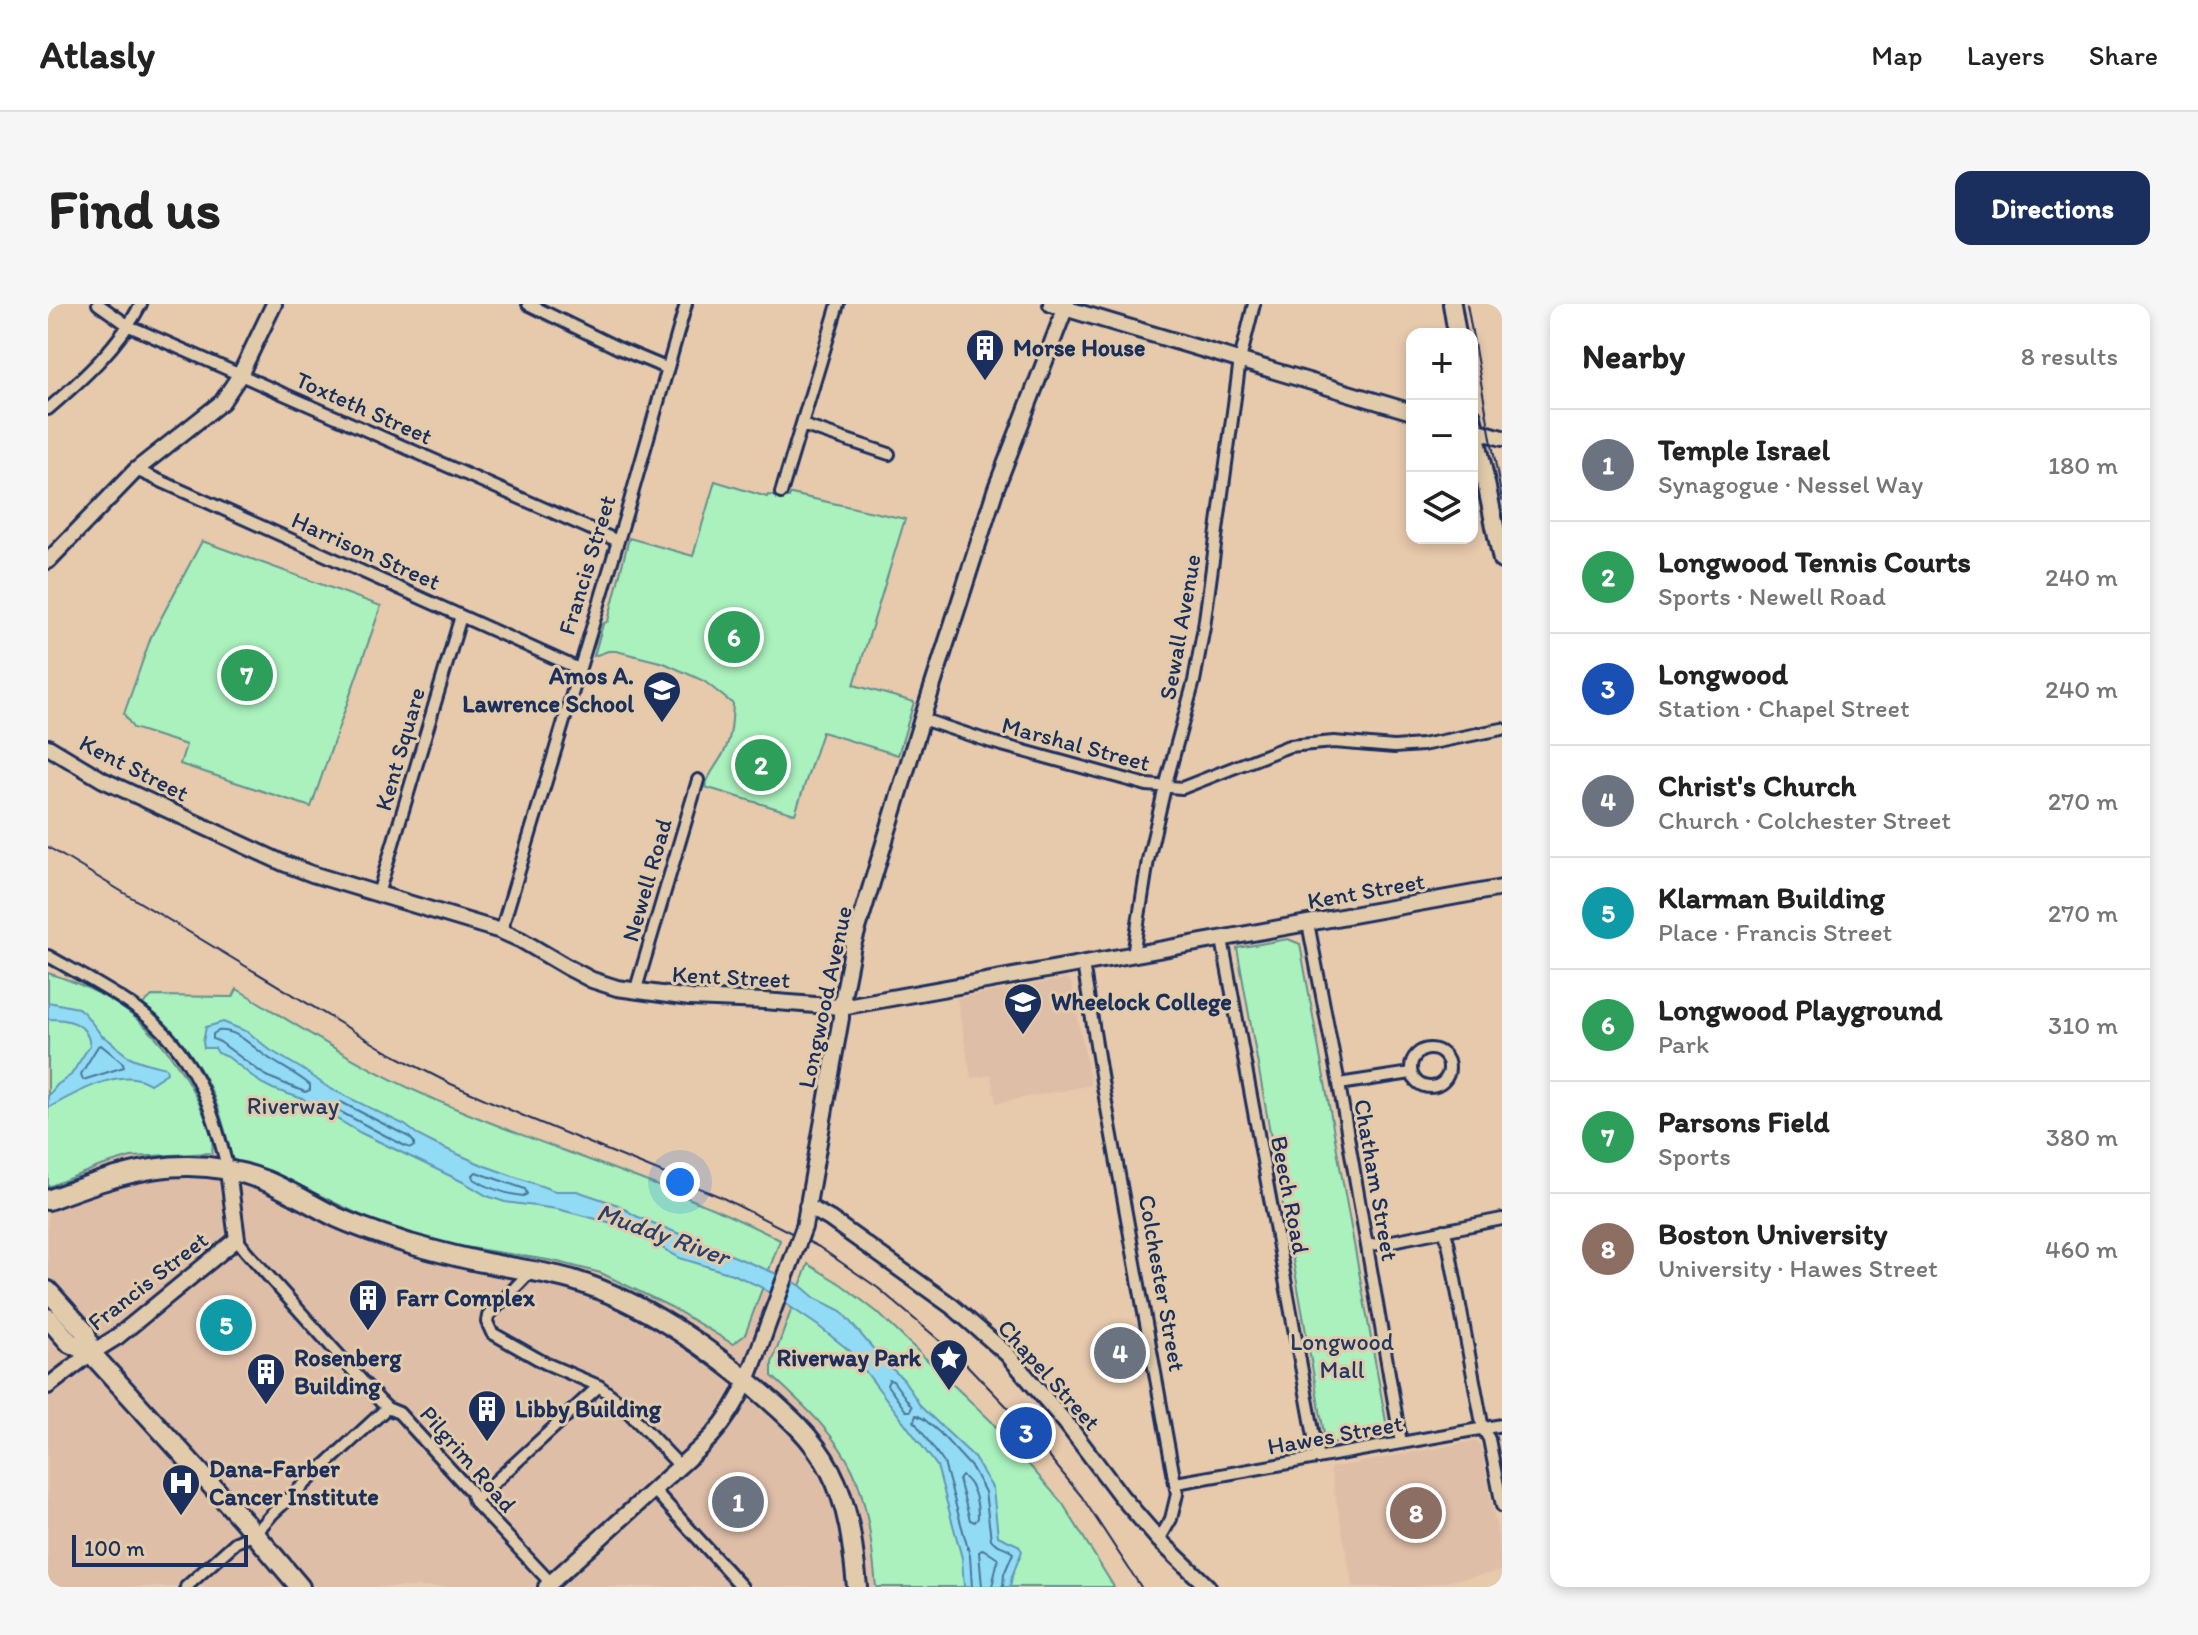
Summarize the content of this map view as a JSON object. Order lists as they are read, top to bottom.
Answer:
{
  "streets": {
    "main road": [
      "Francis Street",
      "Kent Street",
      "Longwood Avenue",
      "Chapel Street"
    ],
    "street": [
      "Toxteth Street",
      "Harrison Street",
      "Sewall Avenue",
      "Marshal Street",
      "Kent Square",
      "Newell Road",
      "Chatham Street",
      "Beech Road",
      "Colchester Street",
      "Hawes Street",
      "Pilgrim Road"
    ]
  },
  "crossings": [
    ["Toxteth Street", "Francis Street"],
    ["Harrison Street", "Francis Street"],
    ["Harrison Street", "Kent Square"],
    ["Francis Street", "Kent Street"],
    ["Francis Street", "Pilgrim Road"],
    ["Sewall Avenue", "Marshal Street"],
    ["Sewall Avenue", "Kent Street"],
    ["Marshal Street", "Longwood Avenue"],
    ["Kent Square", "Kent Street"],
    ["Kent Street", "Newell Road"],
    ["Kent Street", "Longwood Avenue"],
    ["Kent Street", "Chatham Street"],
    ["Kent Street", "Beech Road"],
    ["Kent Street", "Colchester Street"],
    ["Longwood Avenue", "Chapel Street"],
    ["Longwood Avenue", "Pilgrim Road"],
    ["Chatham Street", "Hawes Street"],
    ["Beech Road", "Hawes Street"],
    ["Colchester Street", "Chapel Street"],
    ["Colchester Street", "Hawes Street"]
  ],
  "water": ["Muddy River"],
  "parks": ["Riverway", "Longwood Mall"],
  "places": {
    "building": [
      "Morse House",
      "Farr Complex",
      "Rosenberg Building",
      "Libby Building"
    ],
    "school or university": ["Amos A. Lawrence School", "Wheelock College"],
    "place": ["Riverway Park"],
    "hospital": ["Dana-Farber Cancer Institute"]
  },
  "scale_bar": "100 m",
  "page": {
    "header": "Atlasly",
    "nav": ["Map", "Layers", "Share"],
    "buttons": "Directions",
    "title": "Find us",
    "heading": ["Nearby", "8 results"],
    "map_buttons": ["+", "−"],
    "list": [
      {
        "mark": "1",
        "name": "Temple Israel",
        "note": "Synagogue · Nessel Way",
        "value": "180 m"
      },
      {
        "mark": "2",
        "name": "Longwood Tennis Courts",
        "note": "Sports · Newell Road",
        "value": "240 m"
      },
      {
        "mark": "3",
        "name": "Longwood",
        "note": "Station · Chapel Street",
        "value": "240 m"
      },
      {
        "mark": "4",
        "name": "Christ's Church",
        "note": "Church · Colchester Street",
        "value": "270 m"
      },
      {
        "mark": "5",
        "name": "Klarman Building",
        "note": "Place · Francis Street",
        "value": "270 m"
      },
      {
        "mark": "6",
        "name": "Longwood Playground",
        "note": "Park",
        "value": "310 m"
      },
      {
        "mark": "7",
        "name": "Parsons Field",
        "note": "Sports",
        "value": "380 m"
      },
      {
        "mark": "8",
        "name": "Boston University",
        "note": "University · Hawes Street",
        "value": "460 m"
      }
    ],
    "pins": [
      "6",
      "7",
      "2",
      "5",
      "4",
      "3",
      "1",
      "8"
    ],
    "scale": "100 m"
  }
}
